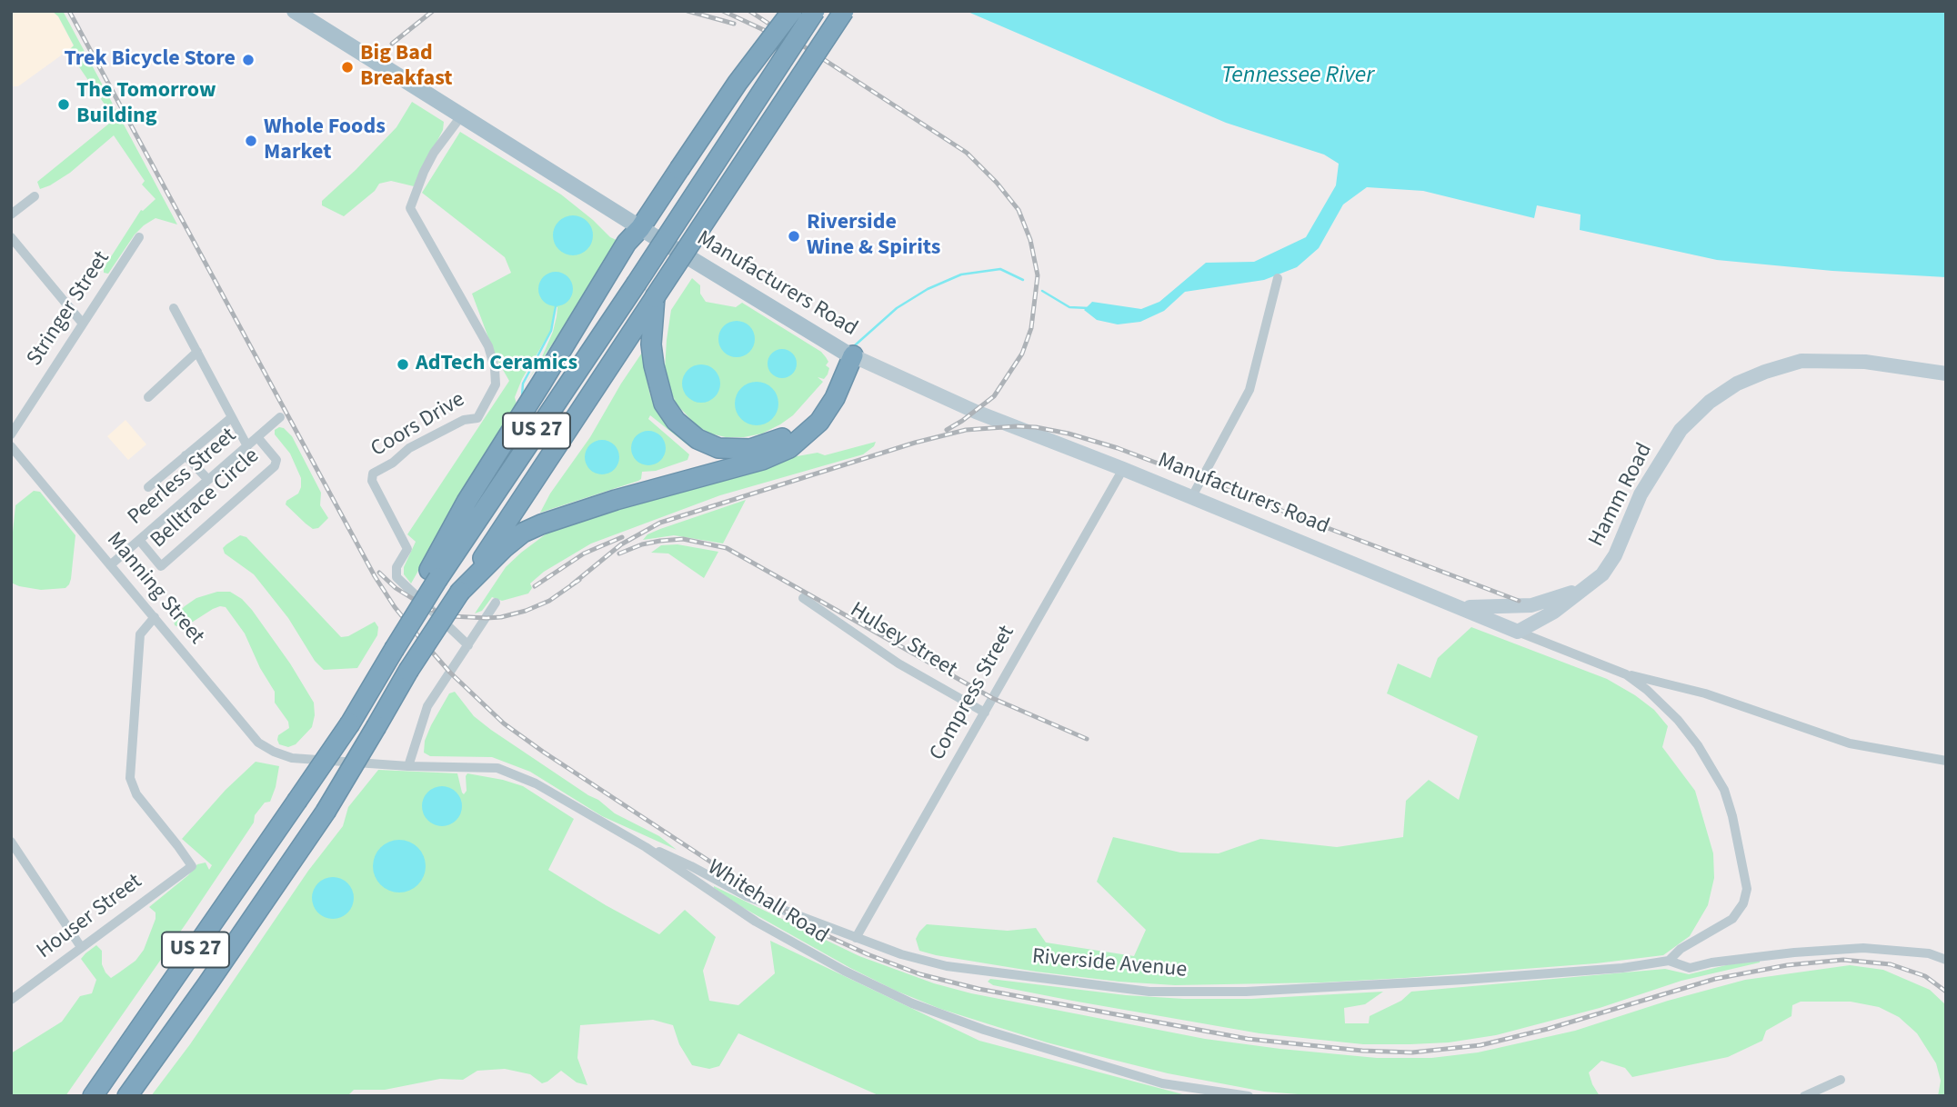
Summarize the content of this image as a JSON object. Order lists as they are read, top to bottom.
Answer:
{
  "streets": {
    "highway": ["US 27"],
    "main road": ["Manufacturers Road", "Hamm Road"],
    "street": [
      "Stringer Street",
      "Coors Drive",
      "Peerless Street",
      "Belltrace Circle",
      "Manning Street",
      "Hulsey Street",
      "Compress Street",
      "Whitehall Road",
      "Houser Street",
      "Riverside Avenue"
    ]
  },
  "crossings": [
    ["Manufacturers Road", "Coors Drive"],
    ["Manufacturers Road", "Hamm Road"],
    ["Manufacturers Road", "Compress Street"],
    ["Manufacturers Road", "Riverside Avenue"],
    ["Peerless Street", "Belltrace Circle"],
    ["Peerless Street", "Manning Street"],
    ["Manning Street", "Whitehall Road"],
    ["Manning Street", "Houser Street"],
    ["Hulsey Street", "Compress Street"],
    ["Compress Street", "Riverside Avenue"],
    ["Whitehall Road", "Riverside Avenue"]
  ],
  "water": ["Tennessee River"],
  "places": [
    "Trek Bicycle Store",
    "Big Bad Breakfast",
    "The Tomorrow Building",
    "Whole Foods Market",
    "Riverside Wine & Spirits",
    "AdTech Ceramics"
  ]
}
